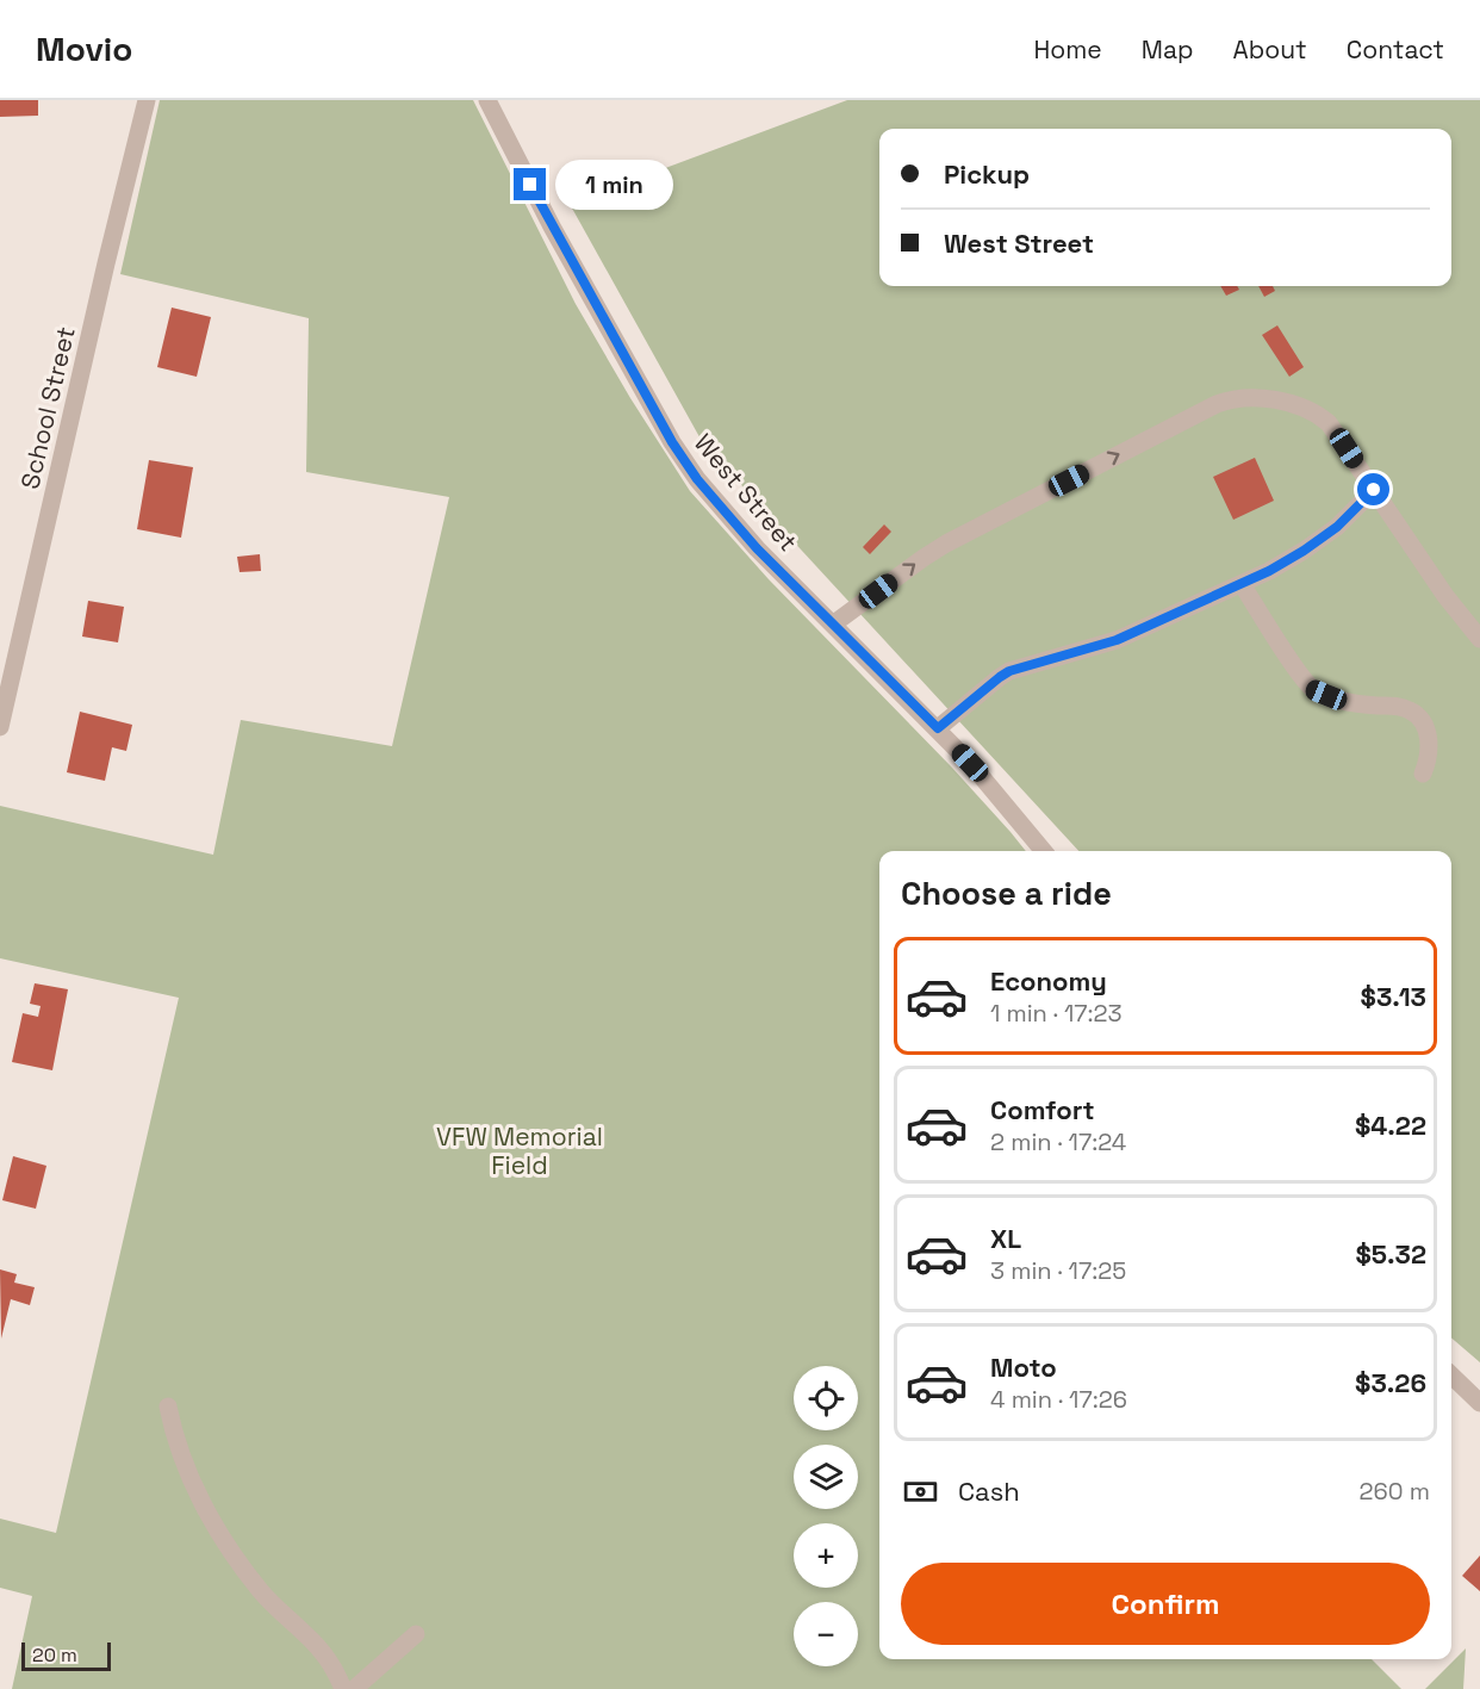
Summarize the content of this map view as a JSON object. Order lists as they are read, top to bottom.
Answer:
{
  "streets": {
    "street": ["School Street", "West Street"]
  },
  "parks": ["VFW Memorial Field"],
  "scale_bar": "20 m",
  "page": {
    "header": "Movio",
    "nav": [
      "Home",
      "Map",
      "About",
      "Contact"
    ],
    "banner": ["Pickup", "West Street"],
    "bubble": "1 min",
    "heading": "Choose a ride",
    "list": [
      {
        "name": "Economy",
        "note": "1 min · 17:23",
        "value": "$3.13"
      },
      {
        "name": "Comfort",
        "note": "2 min · 17:24",
        "value": "$4.22"
      },
      {
        "name": "XL",
        "note": "3 min · 17:25",
        "value": "$5.32"
      },
      {
        "name": "Moto",
        "note": "4 min · 17:26",
        "value": "$3.26"
      }
    ],
    "map_buttons": ["+", "−"],
    "pay": ["Cash", "260 m"],
    "buttons": "Confirm",
    "scale": "20 m"
  }
}
